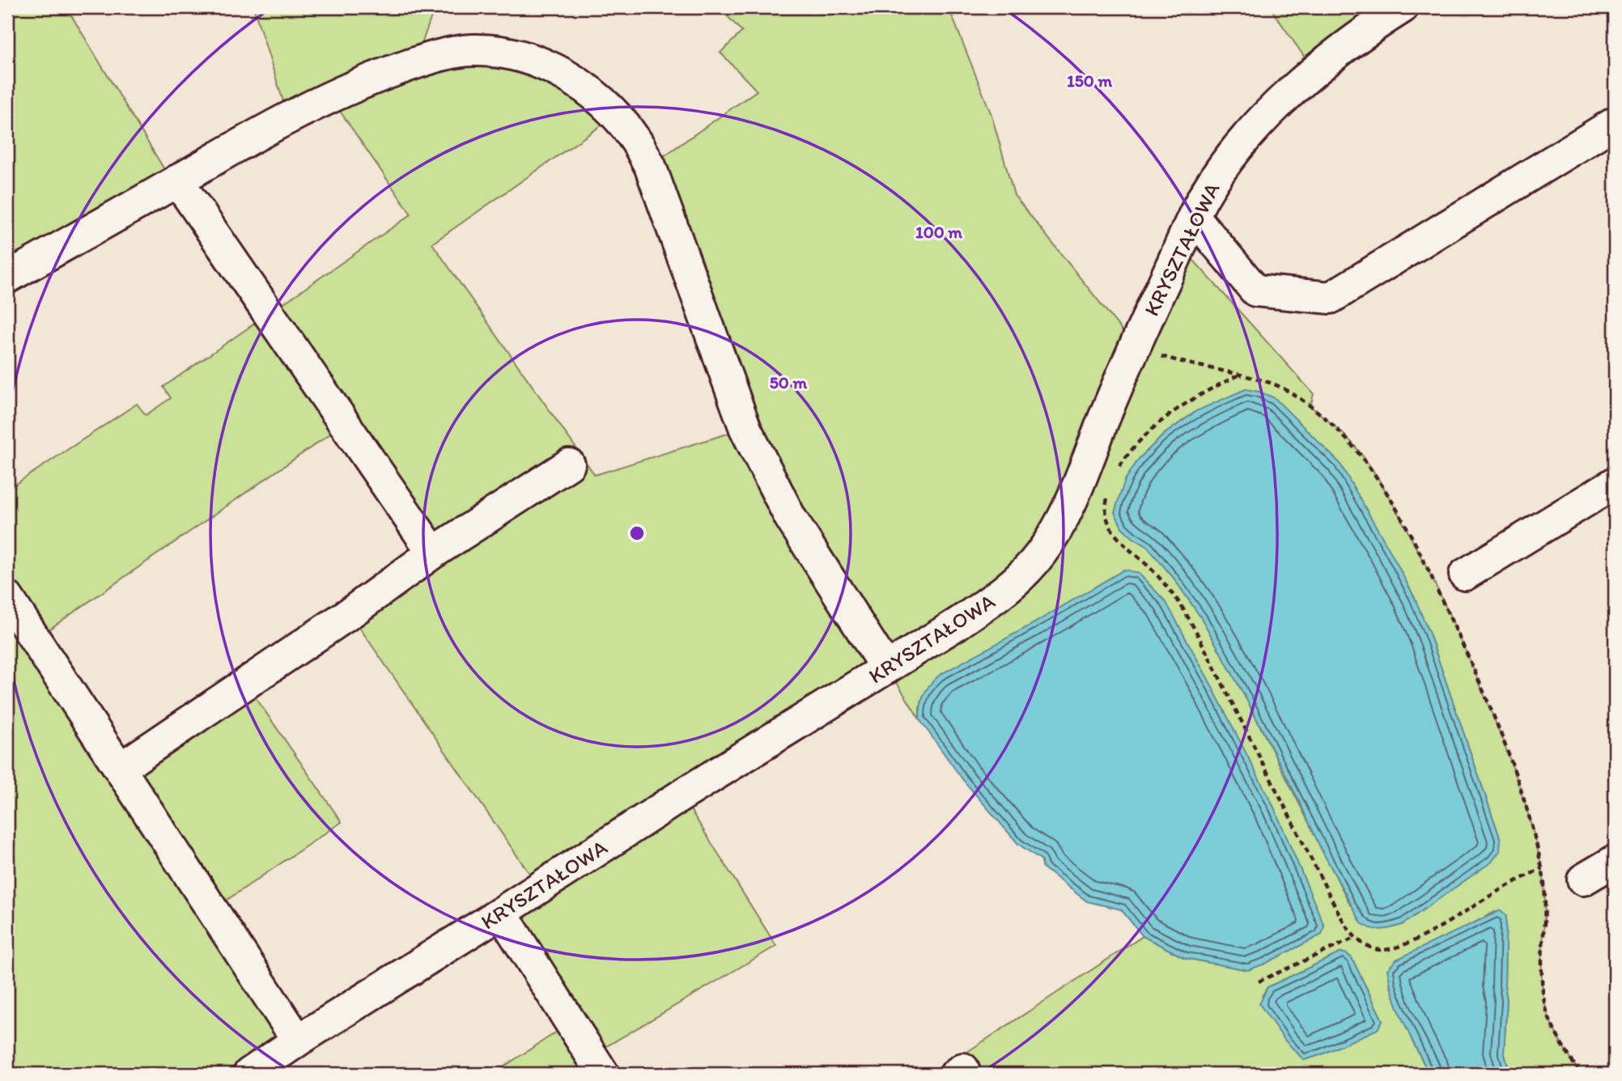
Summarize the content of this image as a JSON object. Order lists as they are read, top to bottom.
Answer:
{
  "streets": {
    "lane": ["KRYSZTAŁOWA"]
  },
  "rings": ["150 m", "100 m", "50 m"]
}
